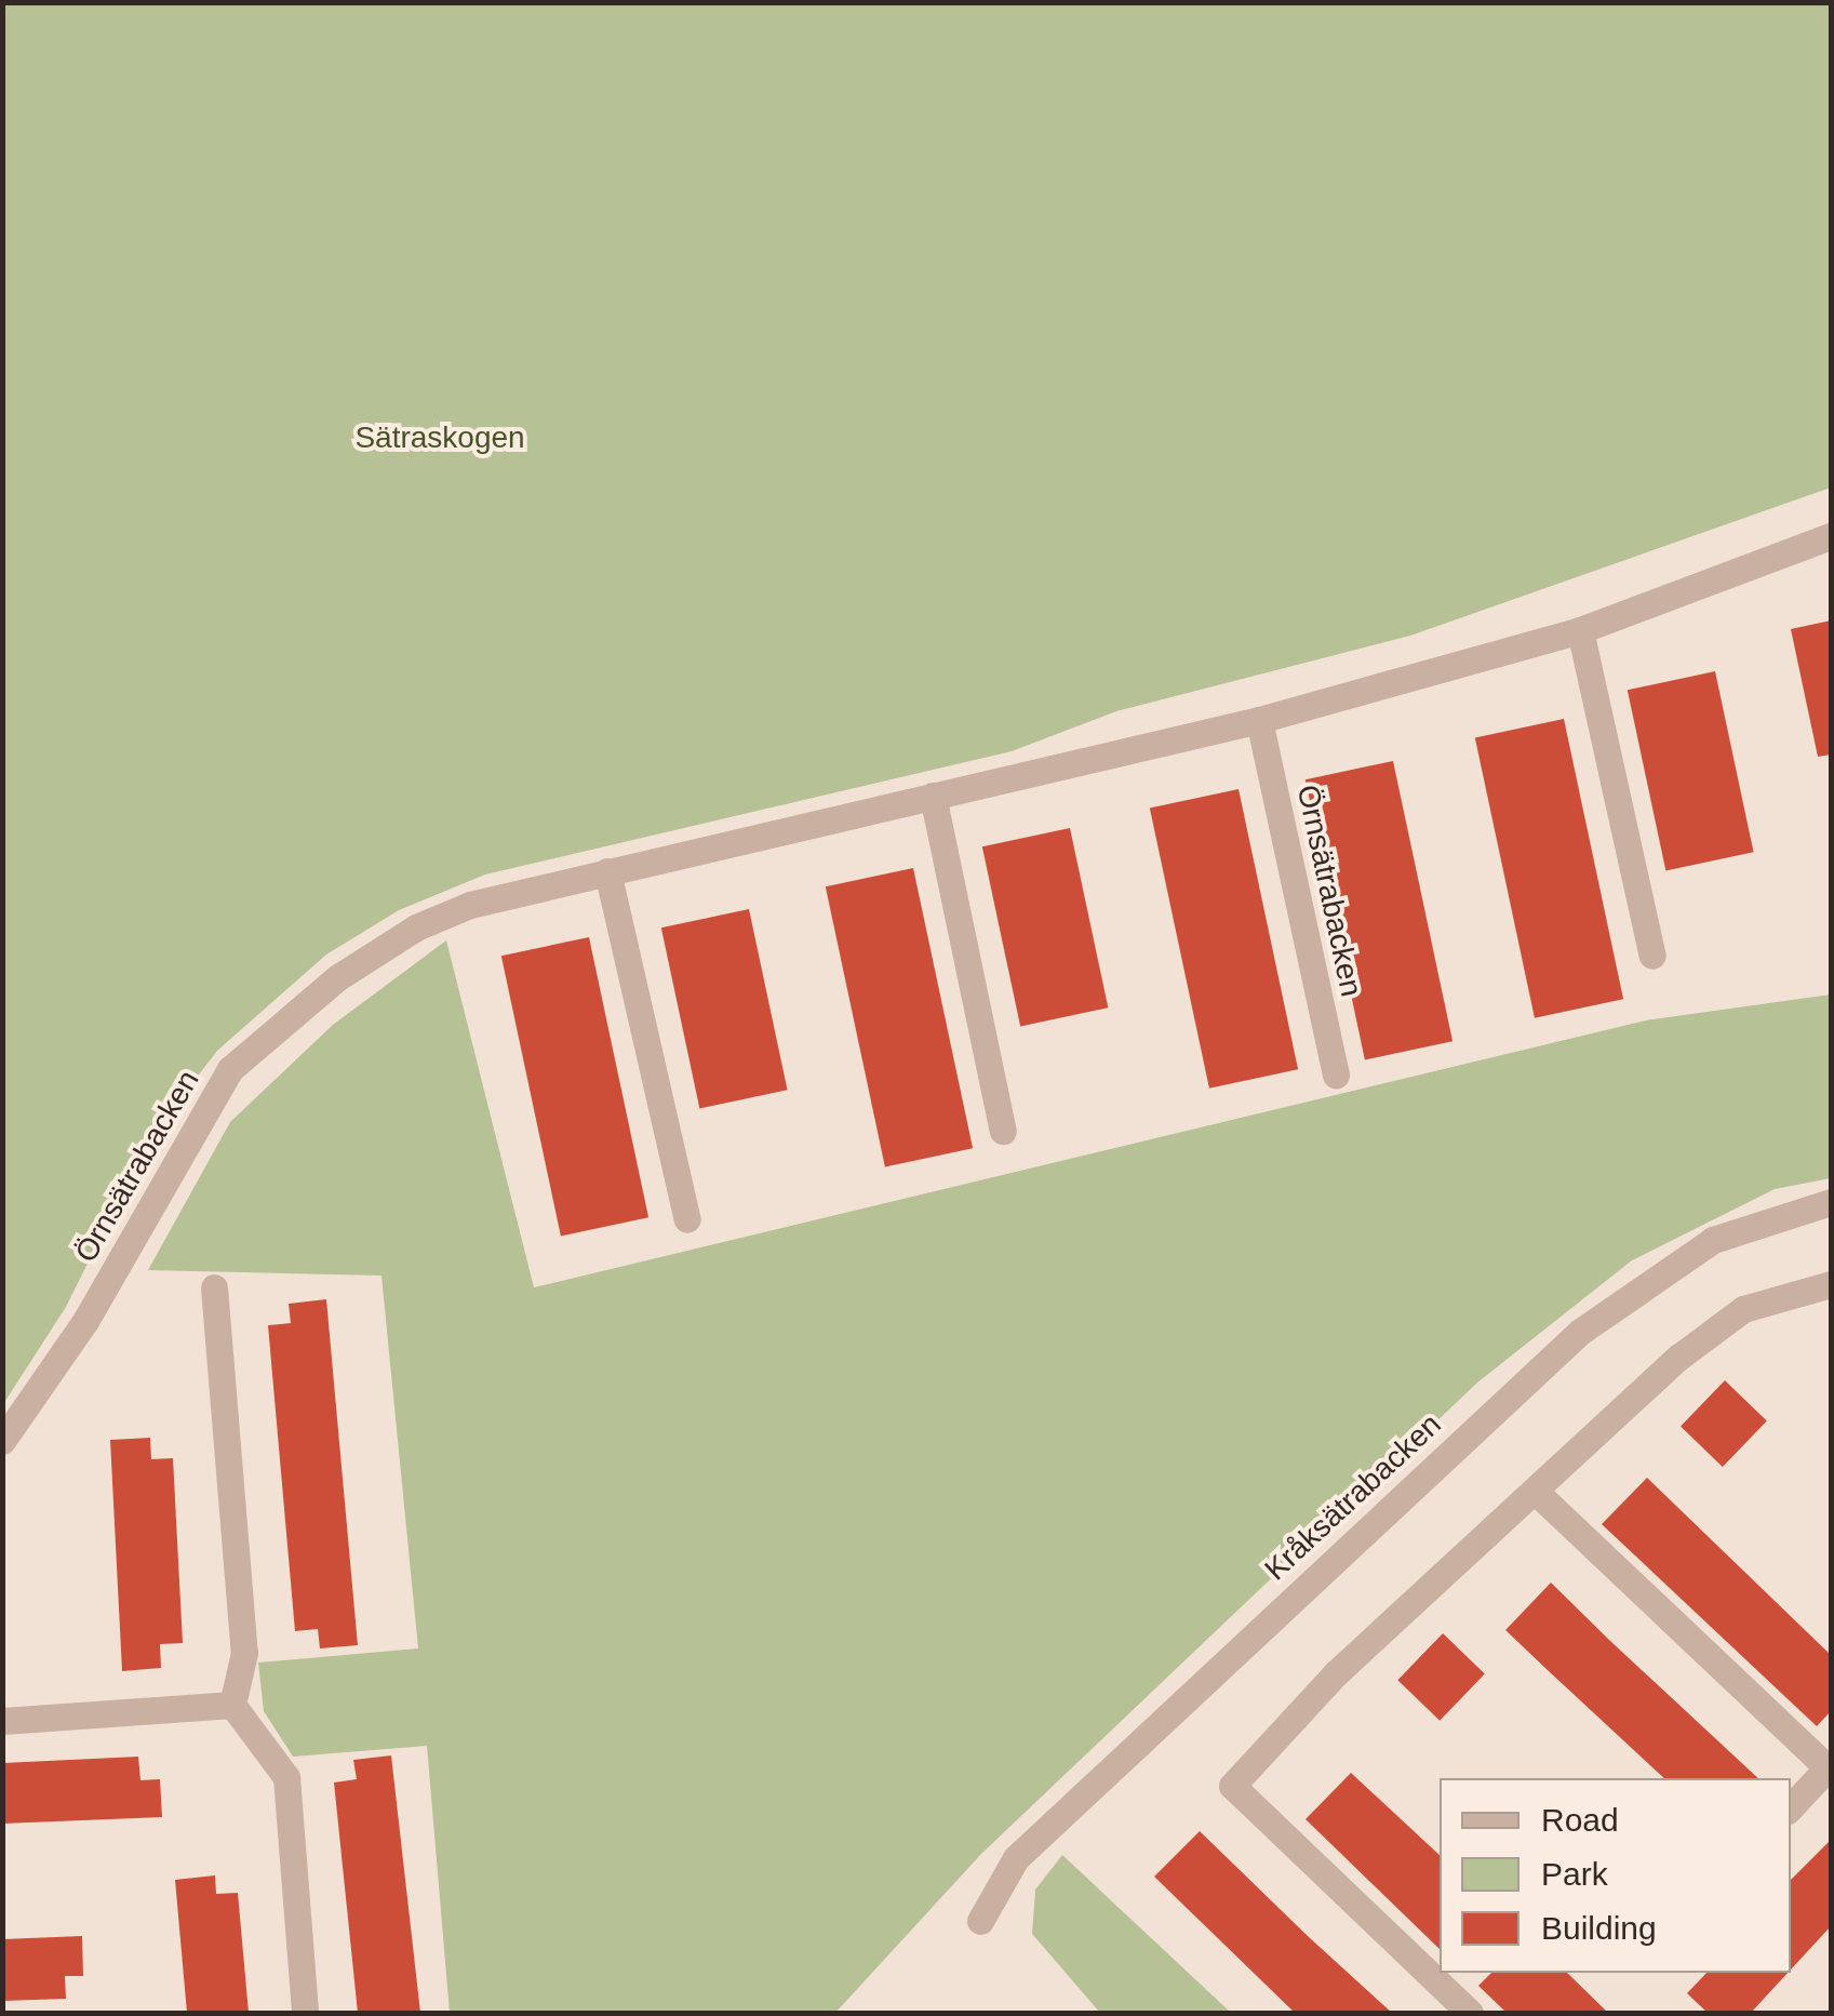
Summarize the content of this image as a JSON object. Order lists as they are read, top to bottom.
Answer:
{
  "streets": {
    "street": ["Örnsätrabacken", "Kråksätrabacken"]
  },
  "parks": ["Sätraskogen"],
  "legend": ["Road", "Park", "Building"]
}
